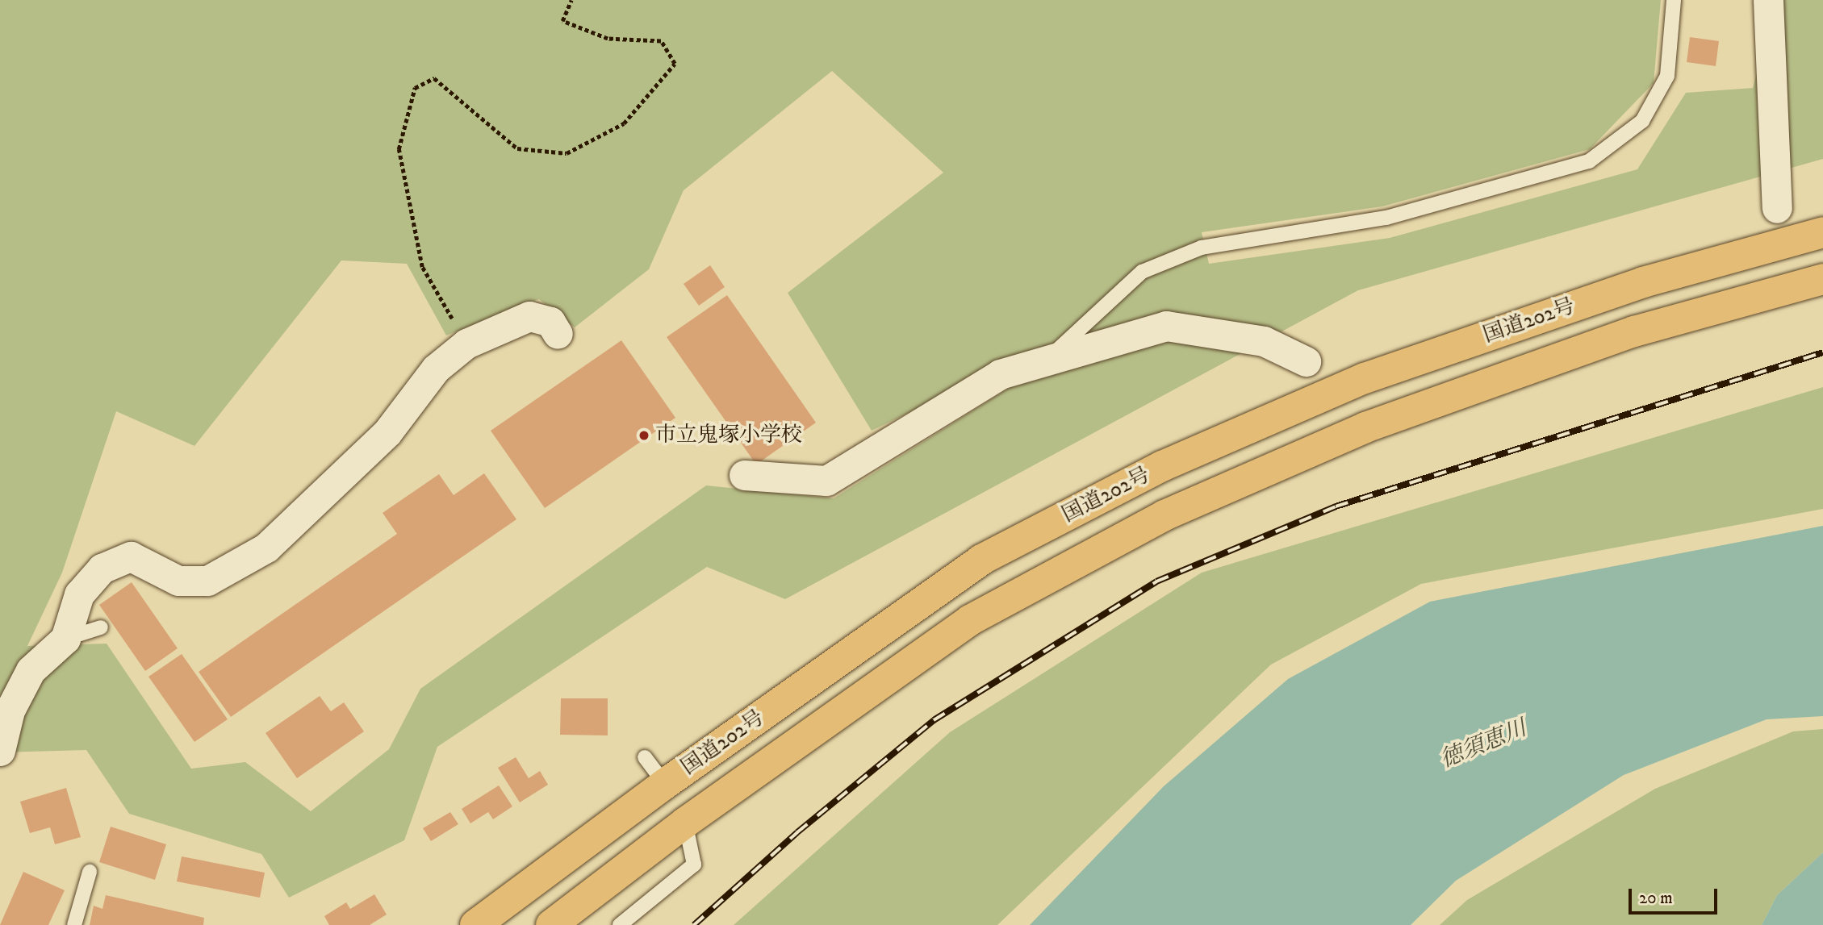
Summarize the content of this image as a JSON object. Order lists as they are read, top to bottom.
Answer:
{
  "streets": {
    "highway": ["国道202号"]
  },
  "water": ["徳須恵川"],
  "places": ["市立鬼塚小学校"],
  "scale_bar": "20 m"
}
